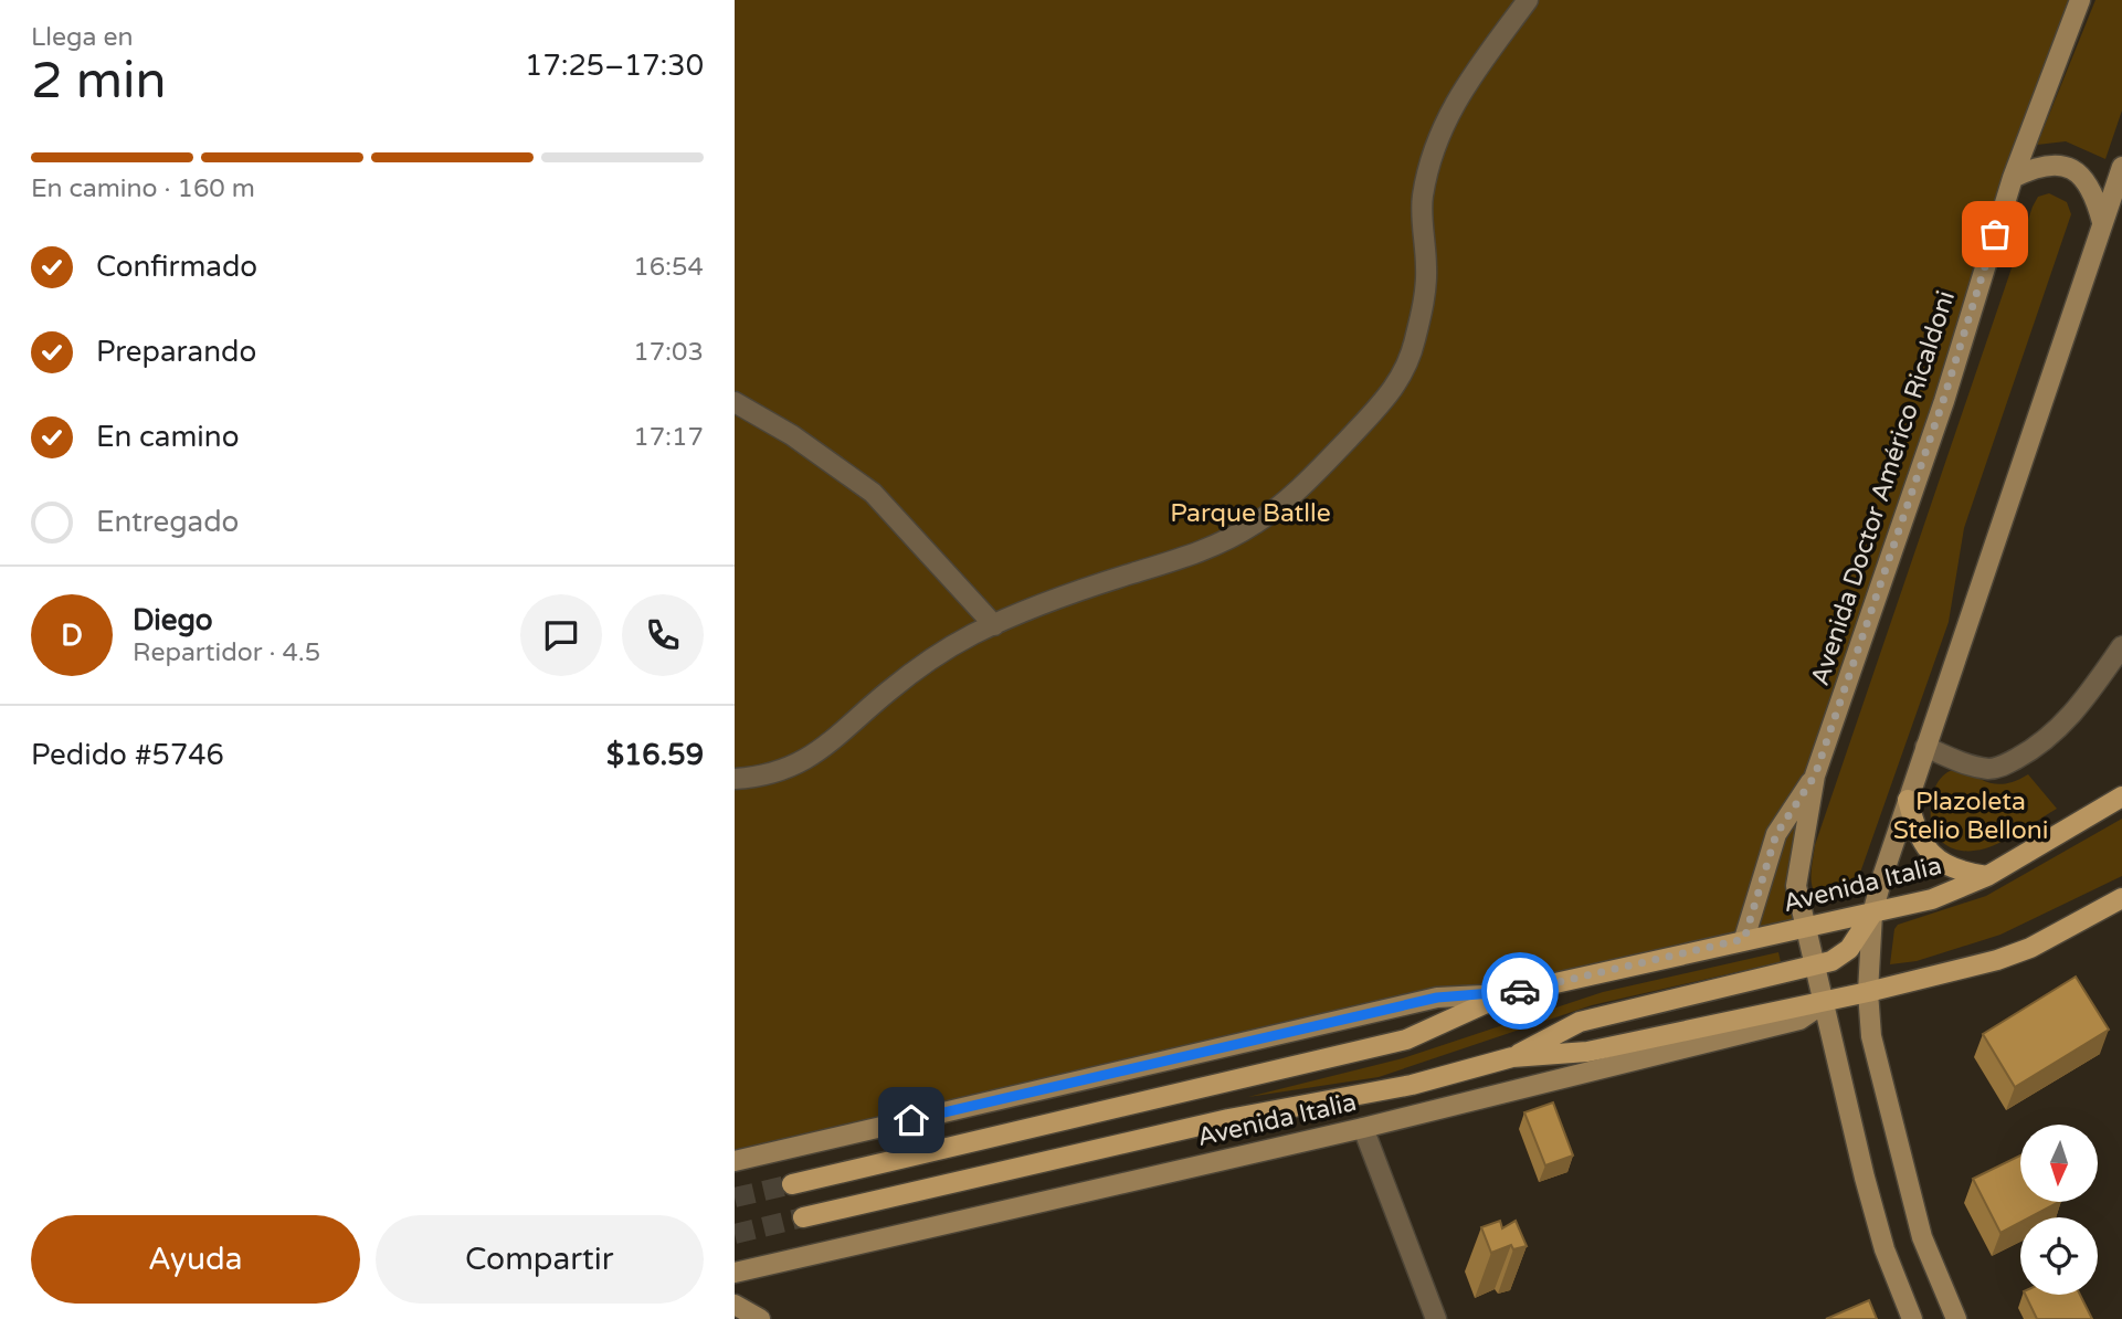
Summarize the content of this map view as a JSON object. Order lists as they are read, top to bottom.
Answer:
{
  "streets": {
    "main road": ["Avenida Italia"],
    "street": ["Avenida Doctor Américo Ricaldoni"]
  },
  "crossings": [
    ["Avenida Doctor Américo Ricaldoni", "Avenida Italia"]
  ],
  "parks": ["Parque Batlle", "Plazoleta Stelio Belloni"],
  "north": "bottom",
  "page": {
    "heading": ["2 min", "Llega en", "17:25–17:30"],
    "panel": [
      "Diego",
      "Repartidor · 4.5",
      "Pedido #5746",
      "$16.59"
    ],
    "bar": "En camino · 160 m",
    "list": [
      ["Confirmado", "16:54"],
      ["Preparando", "17:03"],
      ["En camino", "17:17"],
      "Entregado"
    ],
    "round": "D",
    "buttons": ["Ayuda", "Compartir"]
  }
}
